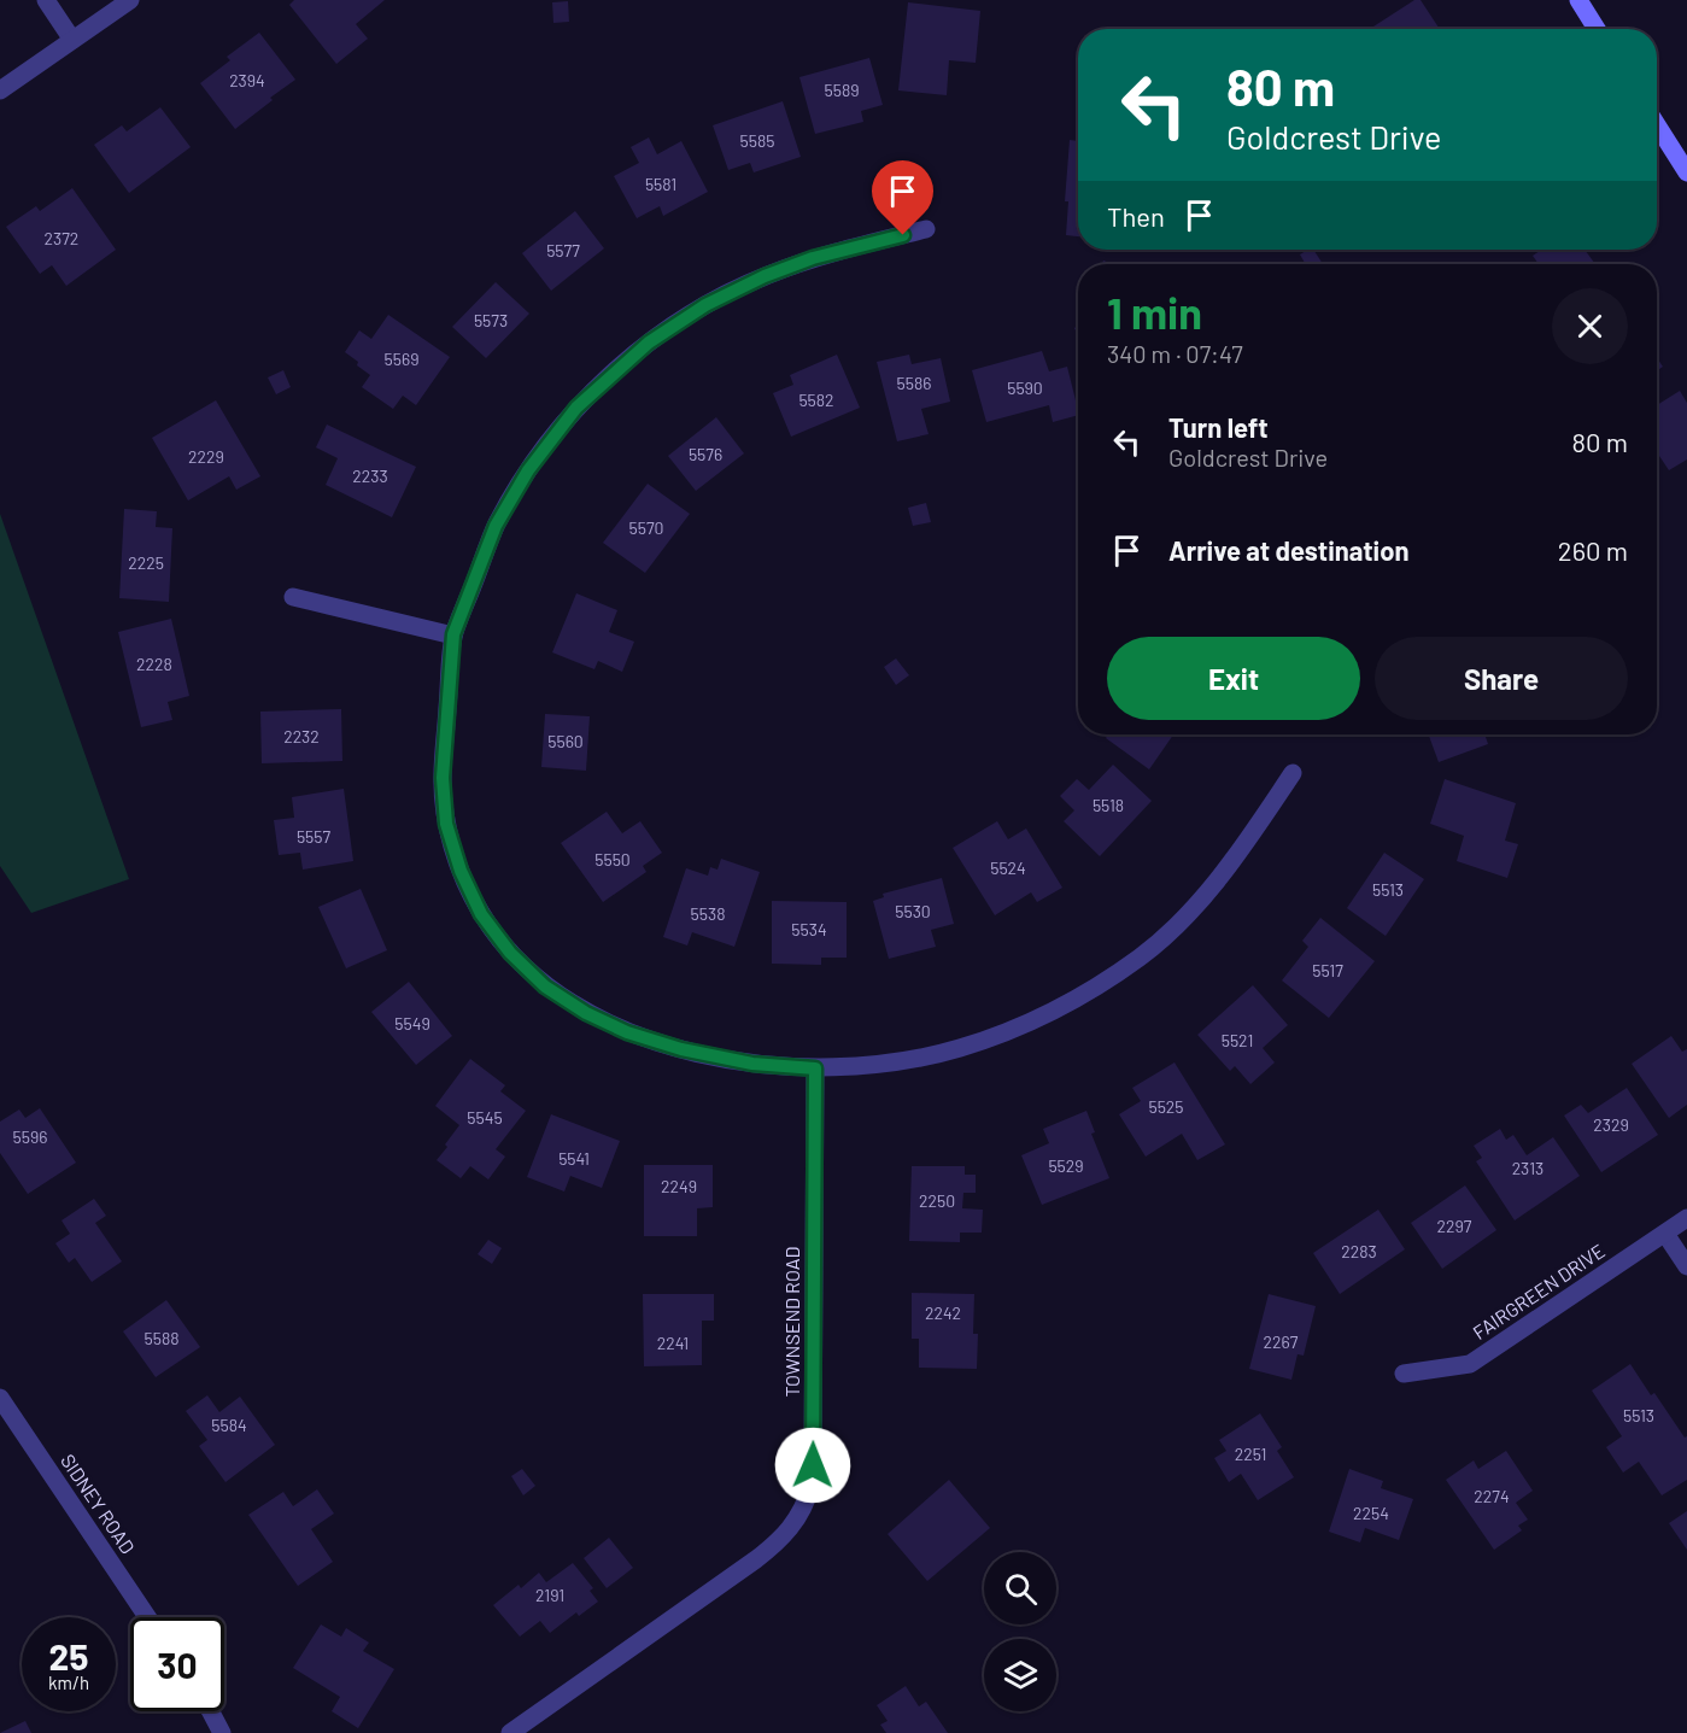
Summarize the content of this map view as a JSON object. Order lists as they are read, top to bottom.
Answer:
{
  "streets": {
    "street": ["FAIRGREEN DRIVE", "TOWNSEND ROAD", "SIDNEY ROAD"]
  },
  "house_numbers": [
    "2394",
    "5589",
    "5585",
    "5581",
    "2372",
    "5577",
    "5573",
    "5569",
    "5586",
    "5590",
    "5582",
    "5576",
    "2229",
    "2233",
    "5570",
    "2225",
    "2228",
    "2232",
    "5560",
    "5518",
    "5557",
    "5550",
    "5524",
    "5513",
    "5530",
    "5538",
    "5534",
    "5517",
    "5549",
    "5521",
    "5525",
    "5545",
    "2329",
    "5596",
    "5541",
    "5529",
    "2313",
    "2249",
    "2250",
    "2297",
    "2283",
    "2242",
    "5588",
    "2267",
    "2241",
    "5513",
    "5584",
    "2251",
    "2274",
    "2254",
    "2191"
  ],
  "page": {
    "turn": ["80 m", "Goldcrest Drive"],
    "then": "Then",
    "heading": ["1 min", "340 m · 07:47"],
    "list": [
      {
        "name": "Turn left",
        "note": "Goldcrest Drive",
        "value": "80 m"
      },
      {
        "name": "Arrive at destination",
        "value": "260 m"
      }
    ],
    "buttons": ["Exit", "Share"],
    "speed": "25 km/h",
    "limit": "30"
  }
}
